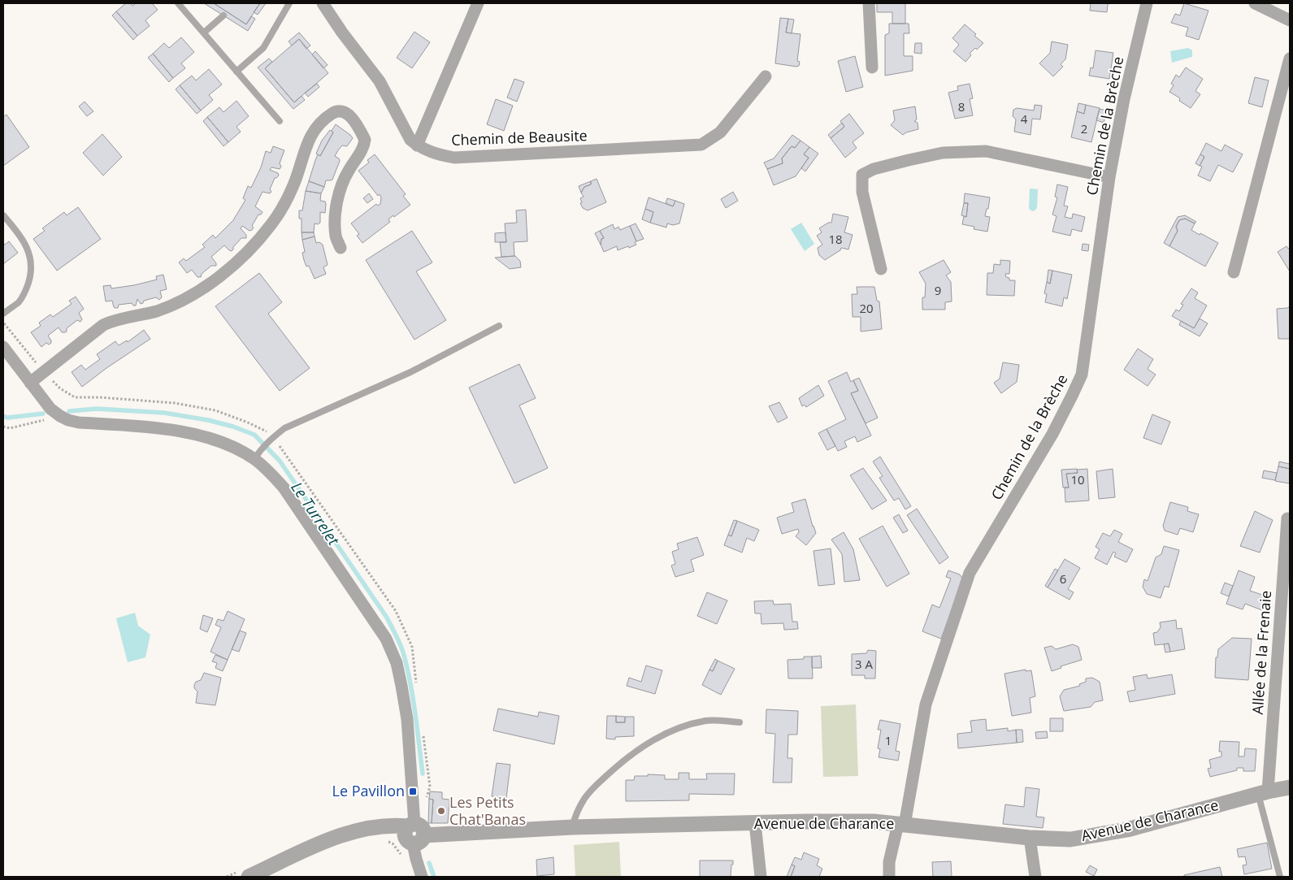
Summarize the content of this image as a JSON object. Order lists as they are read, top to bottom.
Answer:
{
  "streets": {
    "street": [
      "Chemin de la Brèche",
      "Chemin de Beausite",
      "Allée de la Frenaie",
      "Avenue de Charance"
    ]
  },
  "crossings": [
    ["Chemin de la Brèche", "Avenue de Charance"],
    ["Allée de la Frenaie", "Avenue de Charance"]
  ],
  "water": ["Le Turrelet"],
  "places": {
    "transit": ["Le Pavillon"],
    "other": ["Les Petits Chat'Banas"]
  },
  "house_numbers": [
    "8",
    "4",
    "2",
    "18",
    "9",
    "20",
    "10",
    "6",
    "3 A",
    "1"
  ]
}
